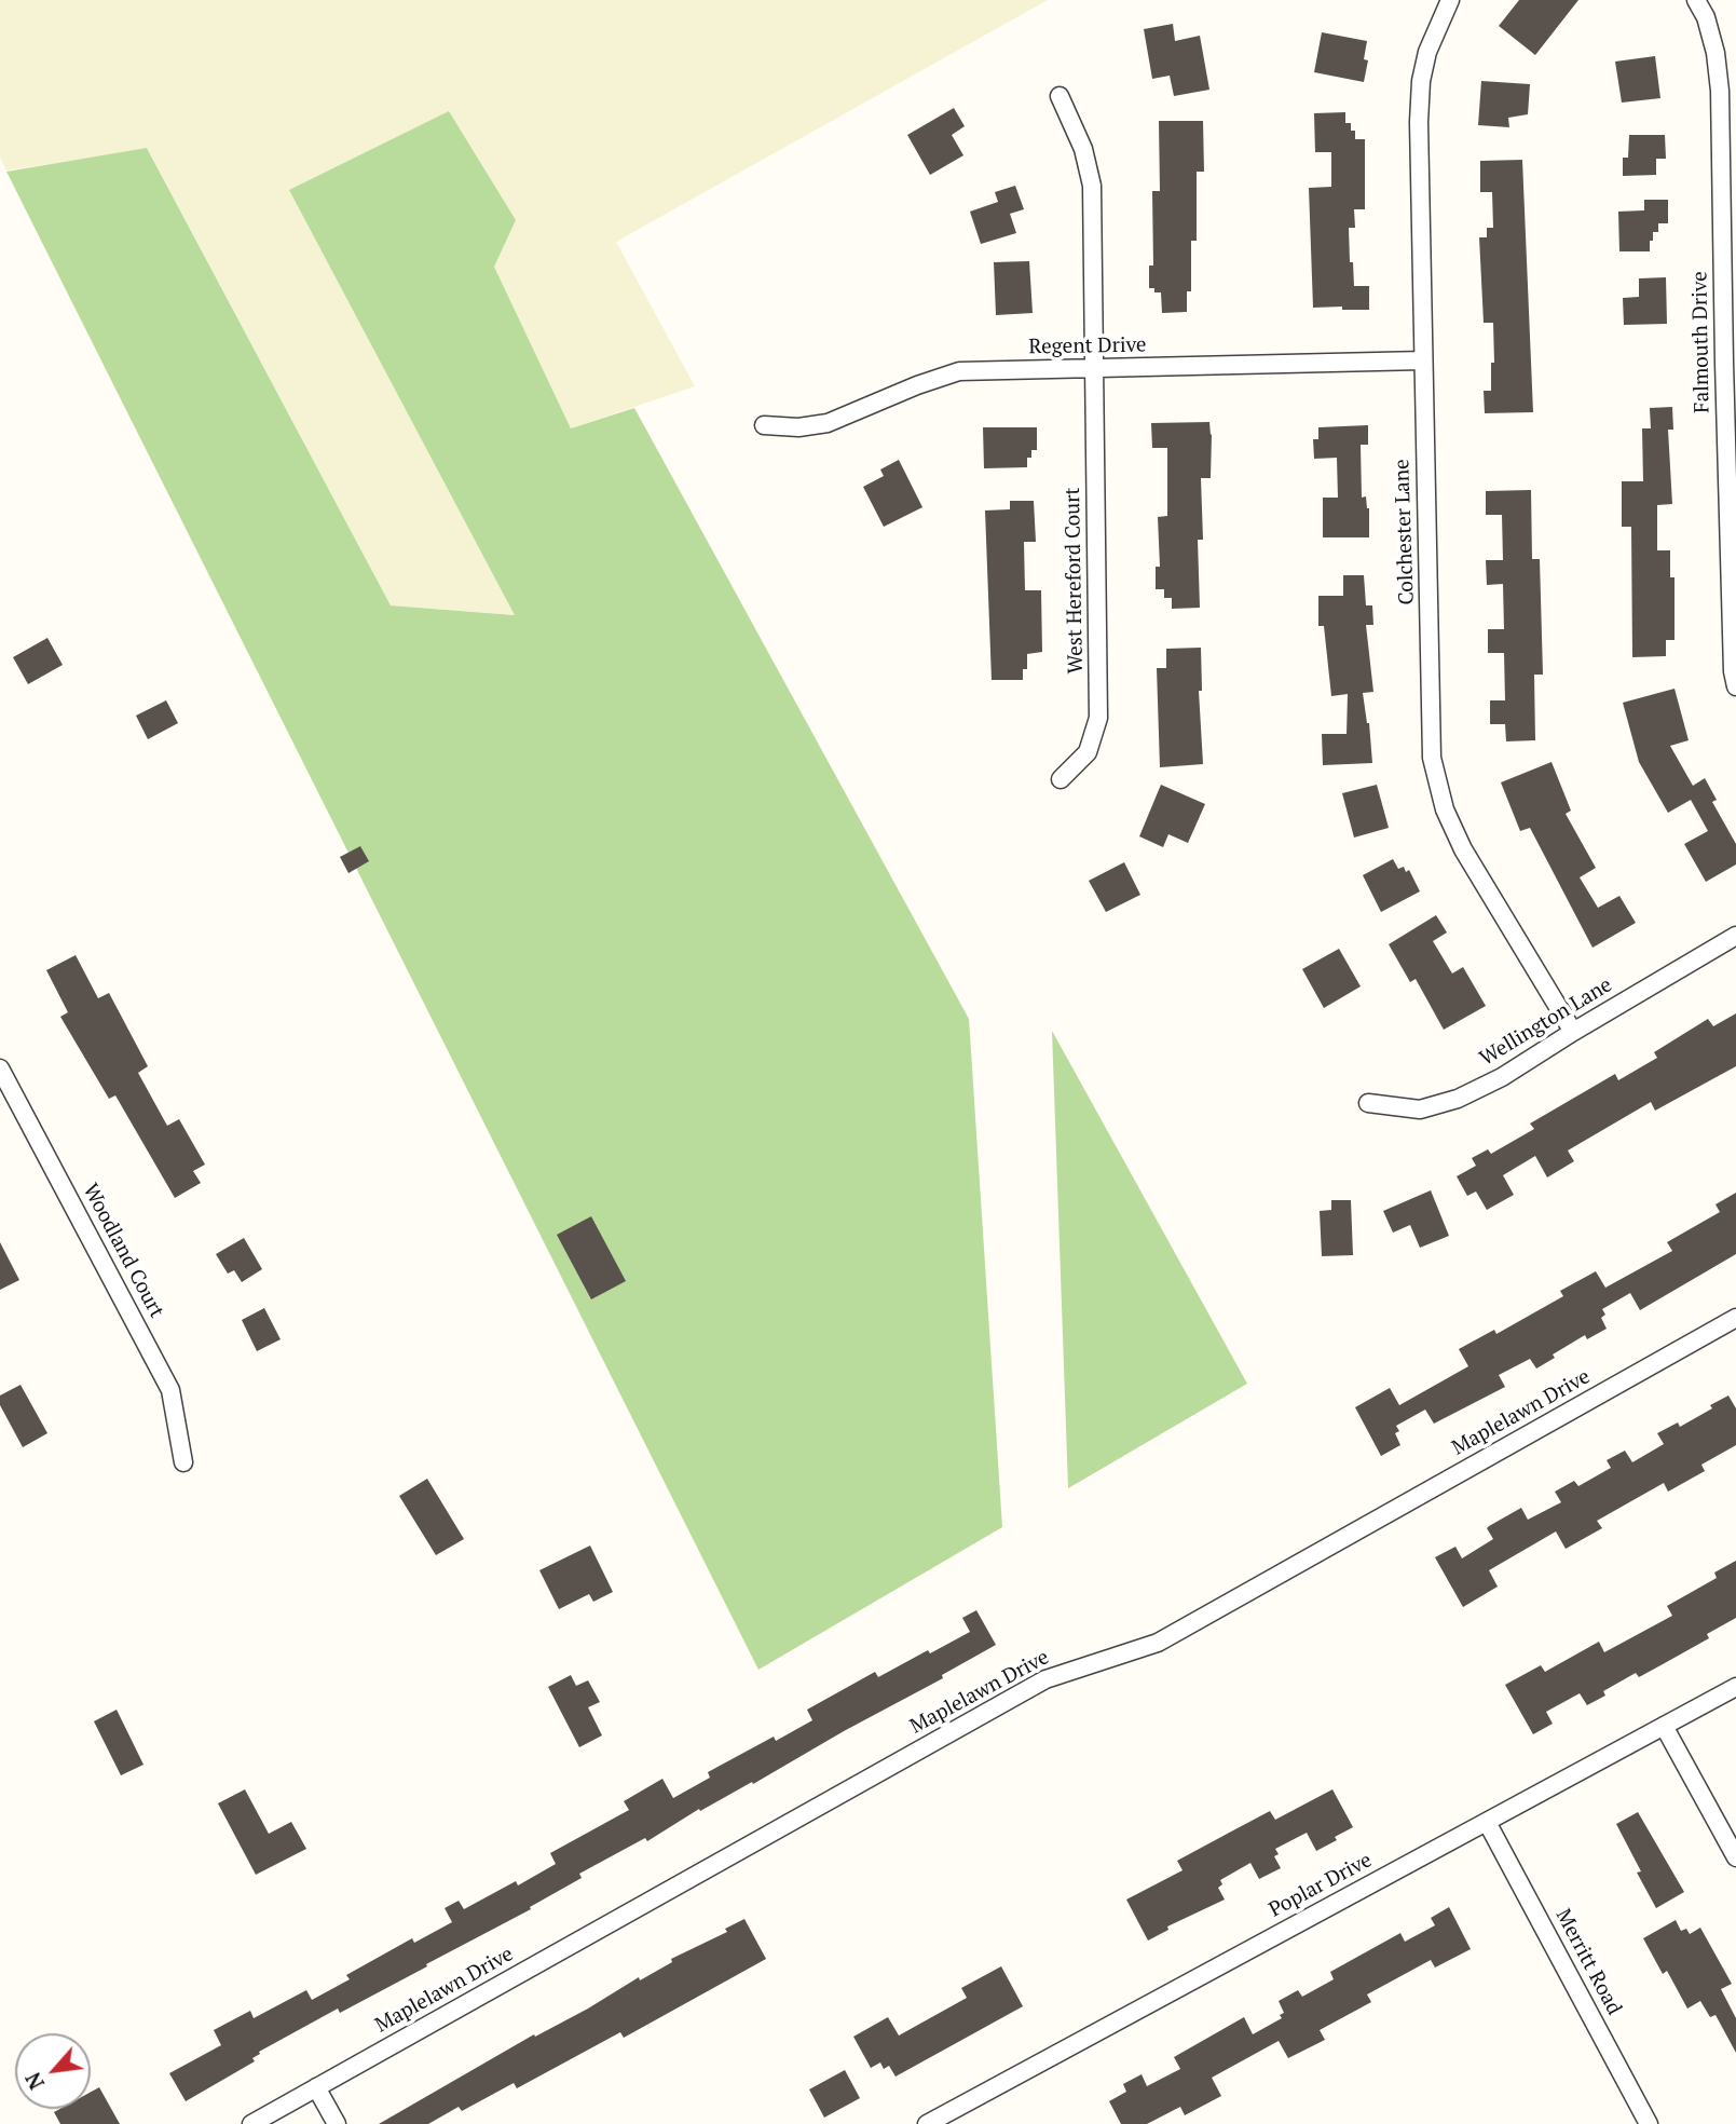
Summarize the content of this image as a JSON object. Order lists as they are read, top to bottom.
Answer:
{
  "streets": {
    "street": [
      "Falmouth Drive",
      "Regent Drive",
      "Colchester Lane",
      "West Hereford Court",
      "Wellington Lane",
      "Woodland Court",
      "Maplelawn Drive",
      "Poplar Drive",
      "Merritt Road"
    ]
  },
  "crossings": [
    ["Regent Drive", "Colchester Lane"],
    ["Regent Drive", "West Hereford Court"],
    ["Colchester Lane", "Wellington Lane"],
    ["Poplar Drive", "Merritt Road"]
  ],
  "north": "bottom left"
}
